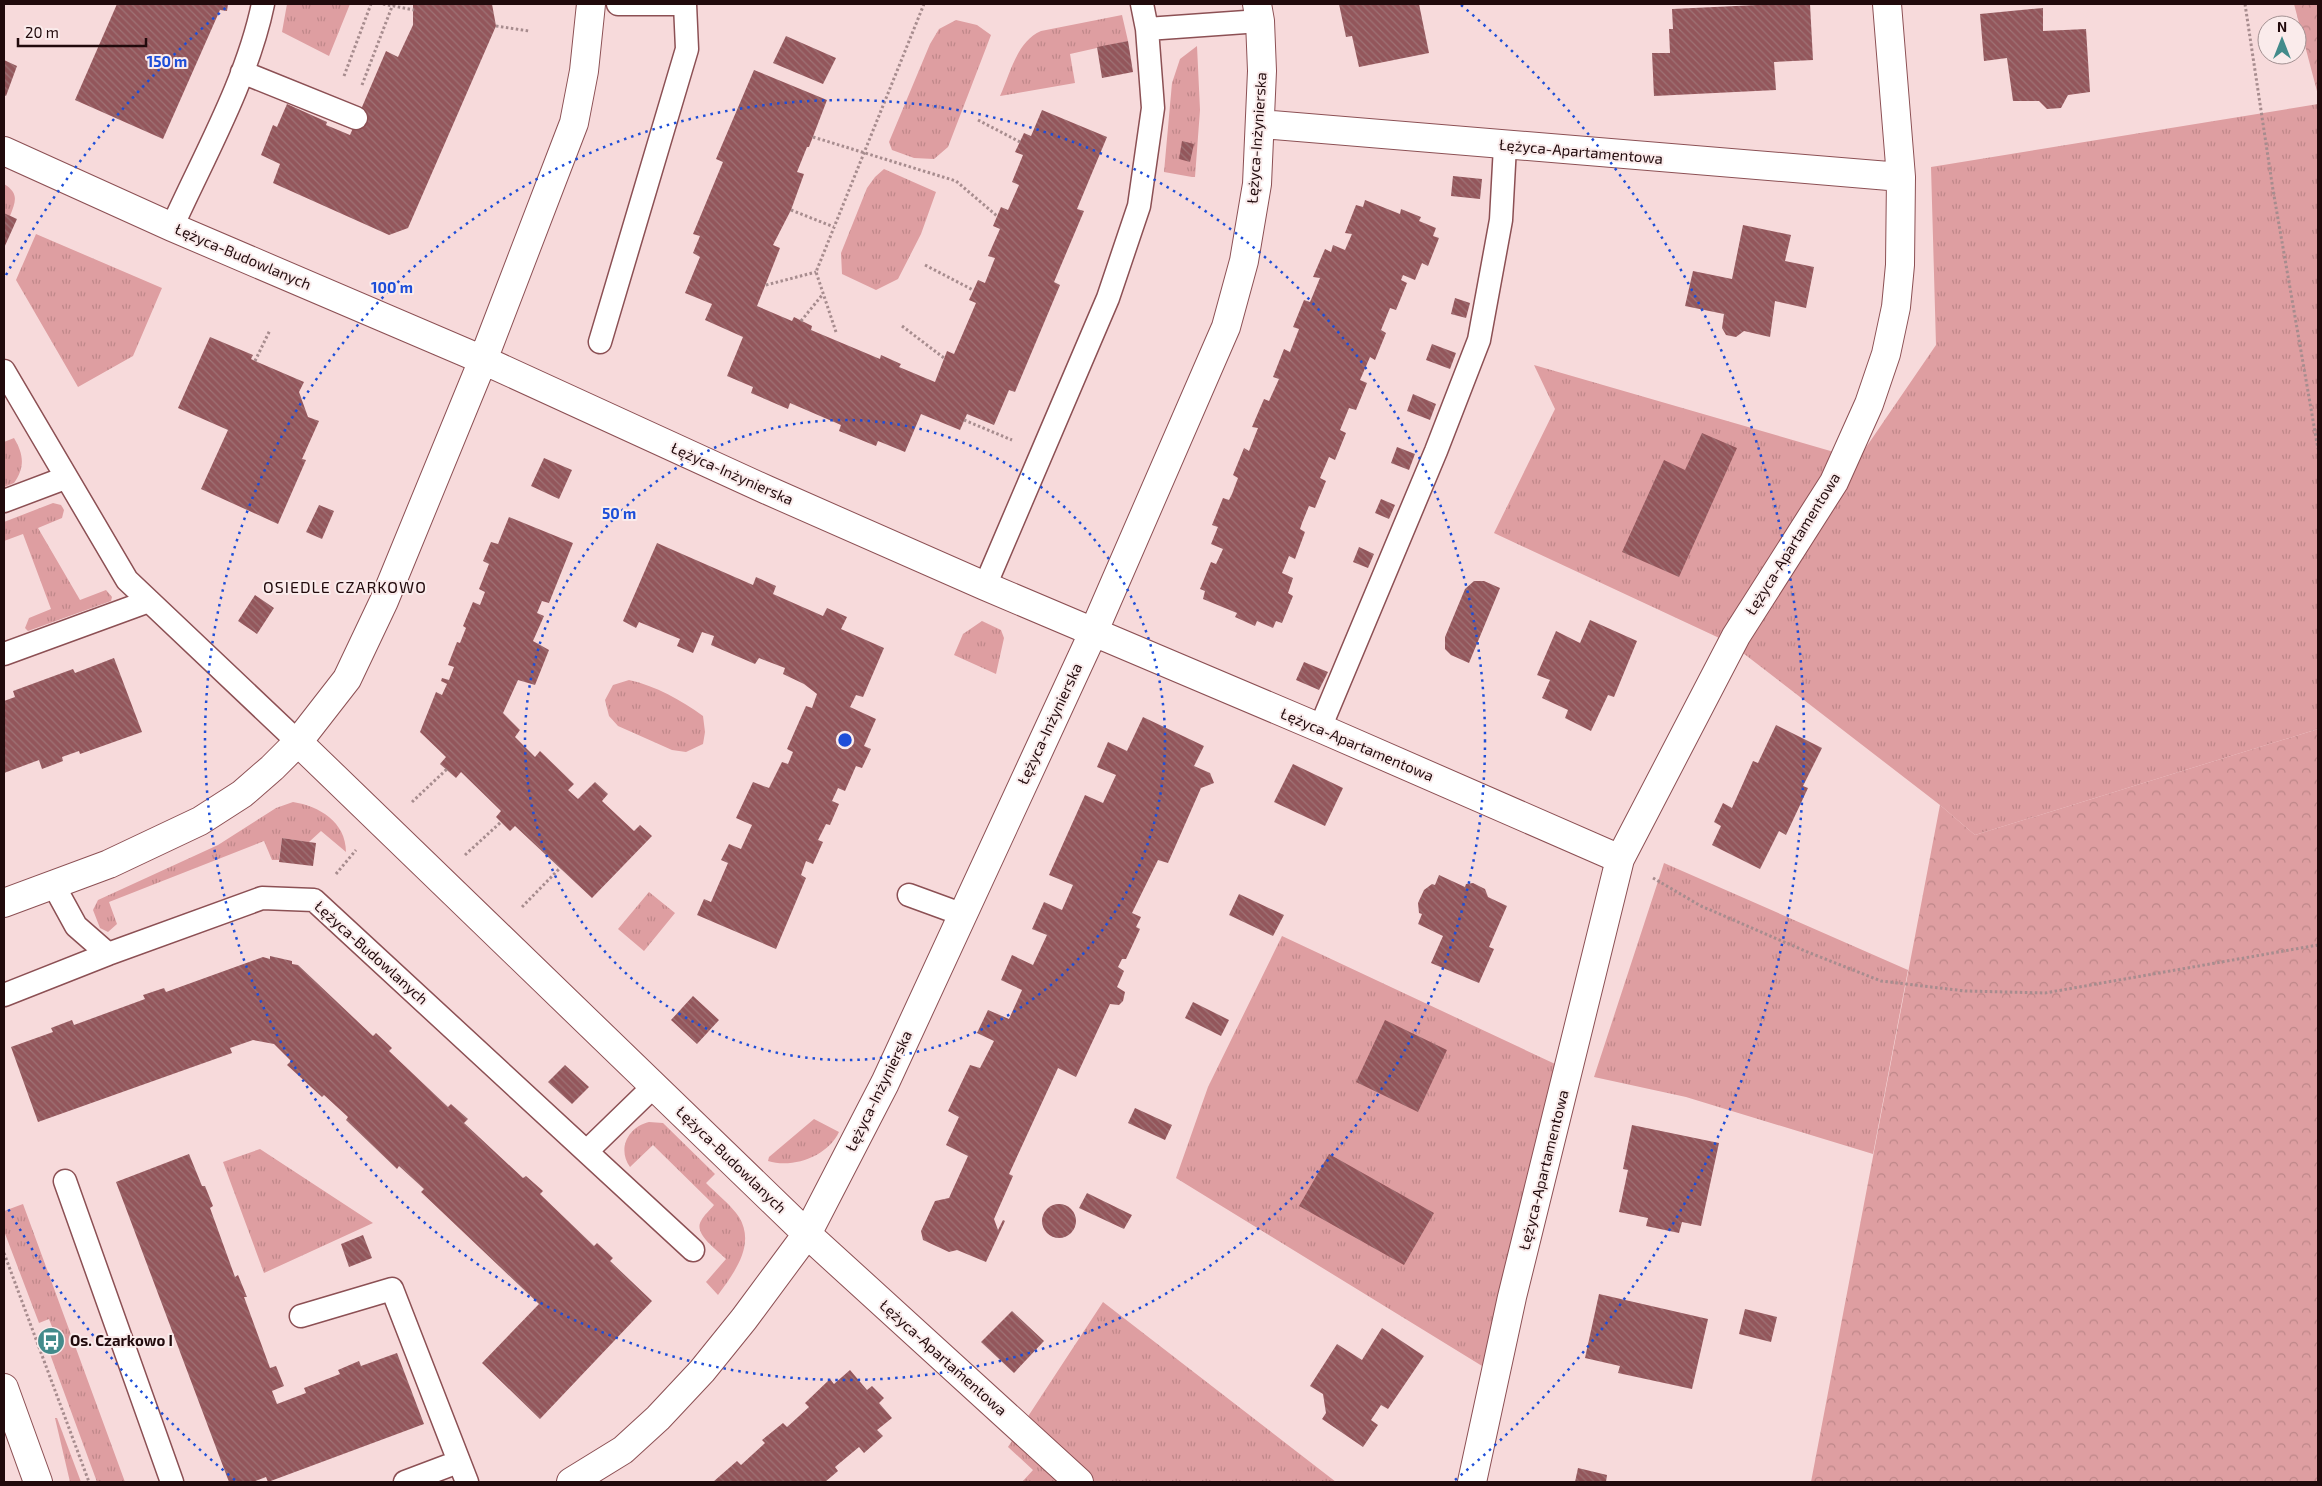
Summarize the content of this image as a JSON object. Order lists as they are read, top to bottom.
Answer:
{
  "streets": {
    "street": ["Łężyca-Inżynierska", "Łężyca-Apartamentowa", "Łężyca-Budowlanych"]
  },
  "crossings": [
    ["Łężyca-Inżynierska", "Łężyca-Apartamentowa"],
    ["Łężyca-Inżynierska", "Łężyca-Budowlanych"],
    ["Łężyca-Apartamentowa", "Łężyca-Budowlanych"]
  ],
  "districts": ["OSIEDLE CZARKOWO"],
  "places": {
    "bus stop": ["Os. Czarkowo I"]
  },
  "scale_bar": "20 m",
  "north": "top",
  "rings": ["150 m", "100 m", "50 m"]
}
